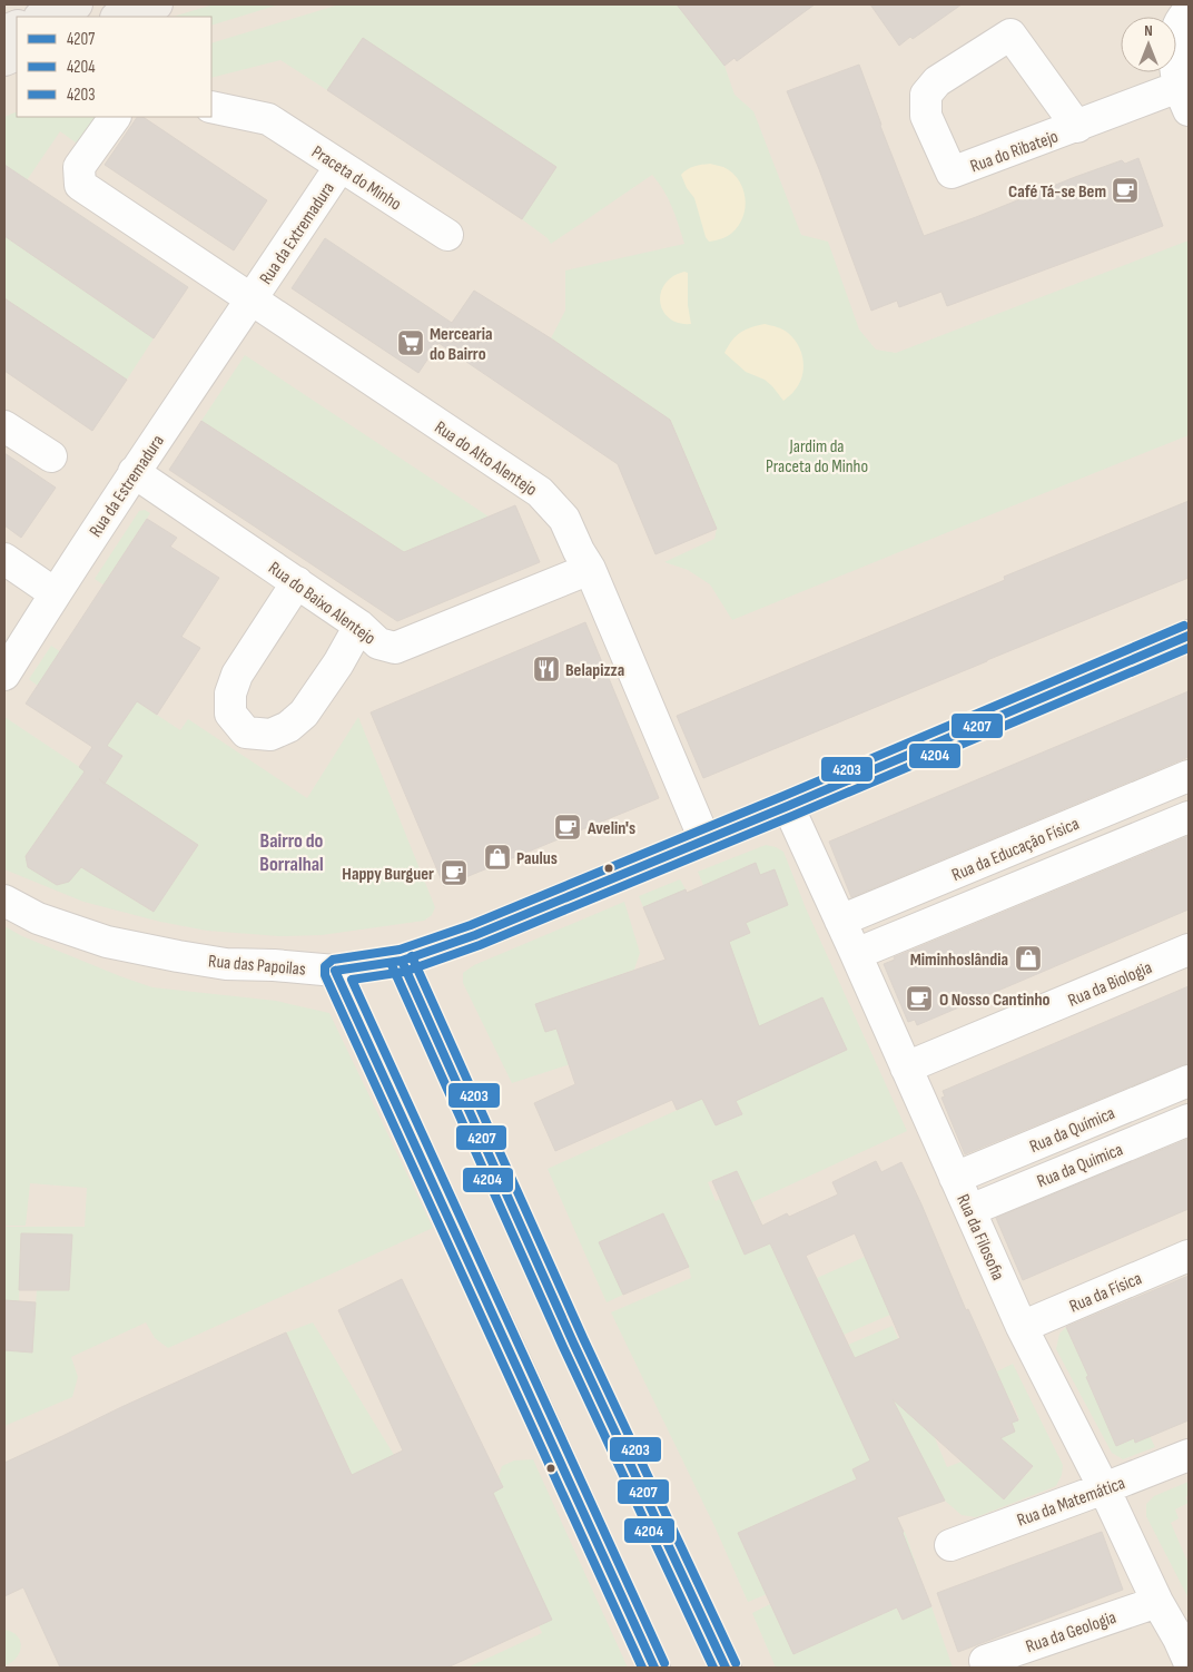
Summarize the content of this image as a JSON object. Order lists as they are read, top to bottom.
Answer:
{
  "streets": {
    "street": [
      "Rua do Ribatejo",
      "Praceta do Minho",
      "Rua da Extremadura",
      "Rua do Alto Alentejo",
      "Rua da Estremadura",
      "Rua do Baixo Alentejo",
      "Rua da Educação Física",
      "Rua das Papoilas",
      "Rua da Biologia",
      "Rua da Química",
      "Rua da Quimica",
      "Rua da Filosofia",
      "Rua da Física",
      "Rua da Matemática",
      "Rua da Geologia"
    ]
  },
  "crossings": [
    ["Praceta do Minho", "Rua da Extremadura"],
    ["Rua da Extremadura", "Rua do Alto Alentejo"],
    ["Rua da Extremadura", "Rua da Estremadura"],
    ["Rua do Alto Alentejo", "Rua da Estremadura"],
    ["Rua do Alto Alentejo", "Rua do Baixo Alentejo"],
    ["Rua do Alto Alentejo", "Rua das Papoilas"],
    ["Rua da Estremadura", "Rua do Baixo Alentejo"],
    ["Rua da Educação Física", "Rua da Filosofia"],
    ["Rua das Papoilas", "Rua da Filosofia"],
    ["Rua da Biologia", "Rua da Filosofia"],
    ["Rua da Química", "Rua da Filosofia"],
    ["Rua da Quimica", "Rua da Filosofia"],
    ["Rua da Filosofia", "Rua da Física"],
    ["Rua da Filosofia", "Rua da Matemática"],
    ["Rua da Filosofia", "Rua da Geologia"]
  ],
  "districts": ["Bairro do Borralhal"],
  "parks": ["Jardim da Praceta do Minho"],
  "places": {
    "cafe": [
      "Café Tá-se Bem",
      "Avelin's",
      "Happy Burguer",
      "O Nosso Cantinho"
    ],
    "supermarket": ["Mercearia do Bairro"],
    "restaurant": ["Belapizza"],
    "shop": ["Paulus", "Miminhoslândia"]
  },
  "lines": ["transit line 4203", "transit line 4207", "transit line 4204"],
  "legend": ["4207", "4204", "4203"],
  "north": "top"
}
